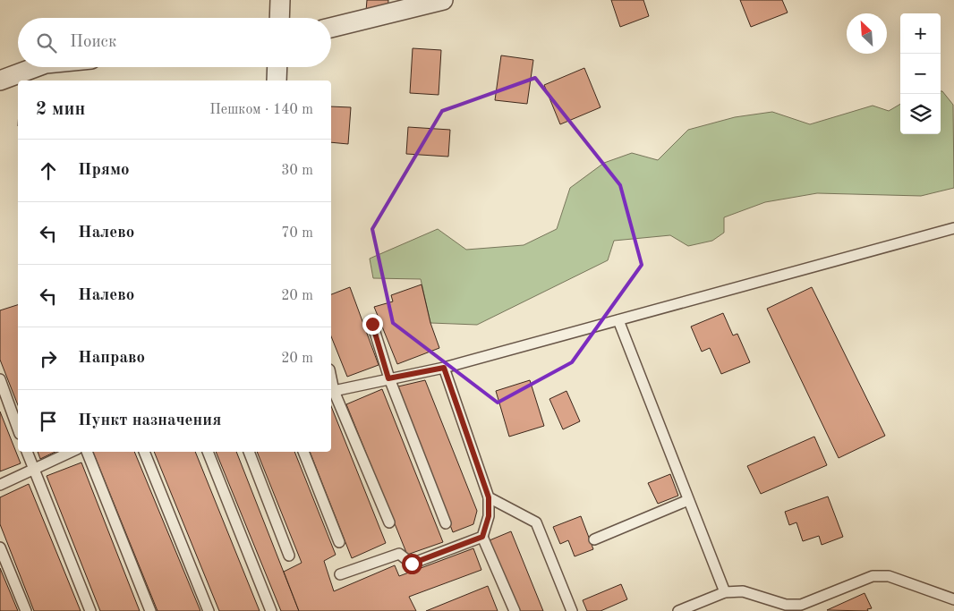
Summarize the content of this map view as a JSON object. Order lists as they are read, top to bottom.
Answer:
{
  "north": "top left",
  "page": {
    "map_buttons": ["+", "−"],
    "search": "Поиск",
    "heading": ["2 мин", "Пешком · 140 m"],
    "list": [
      ["Прямо", "30 m"],
      ["Налево", "70 m"],
      ["Налево", "20 m"],
      ["Направо", "20 m"],
      "Пункт назначения"
    ]
  }
}
